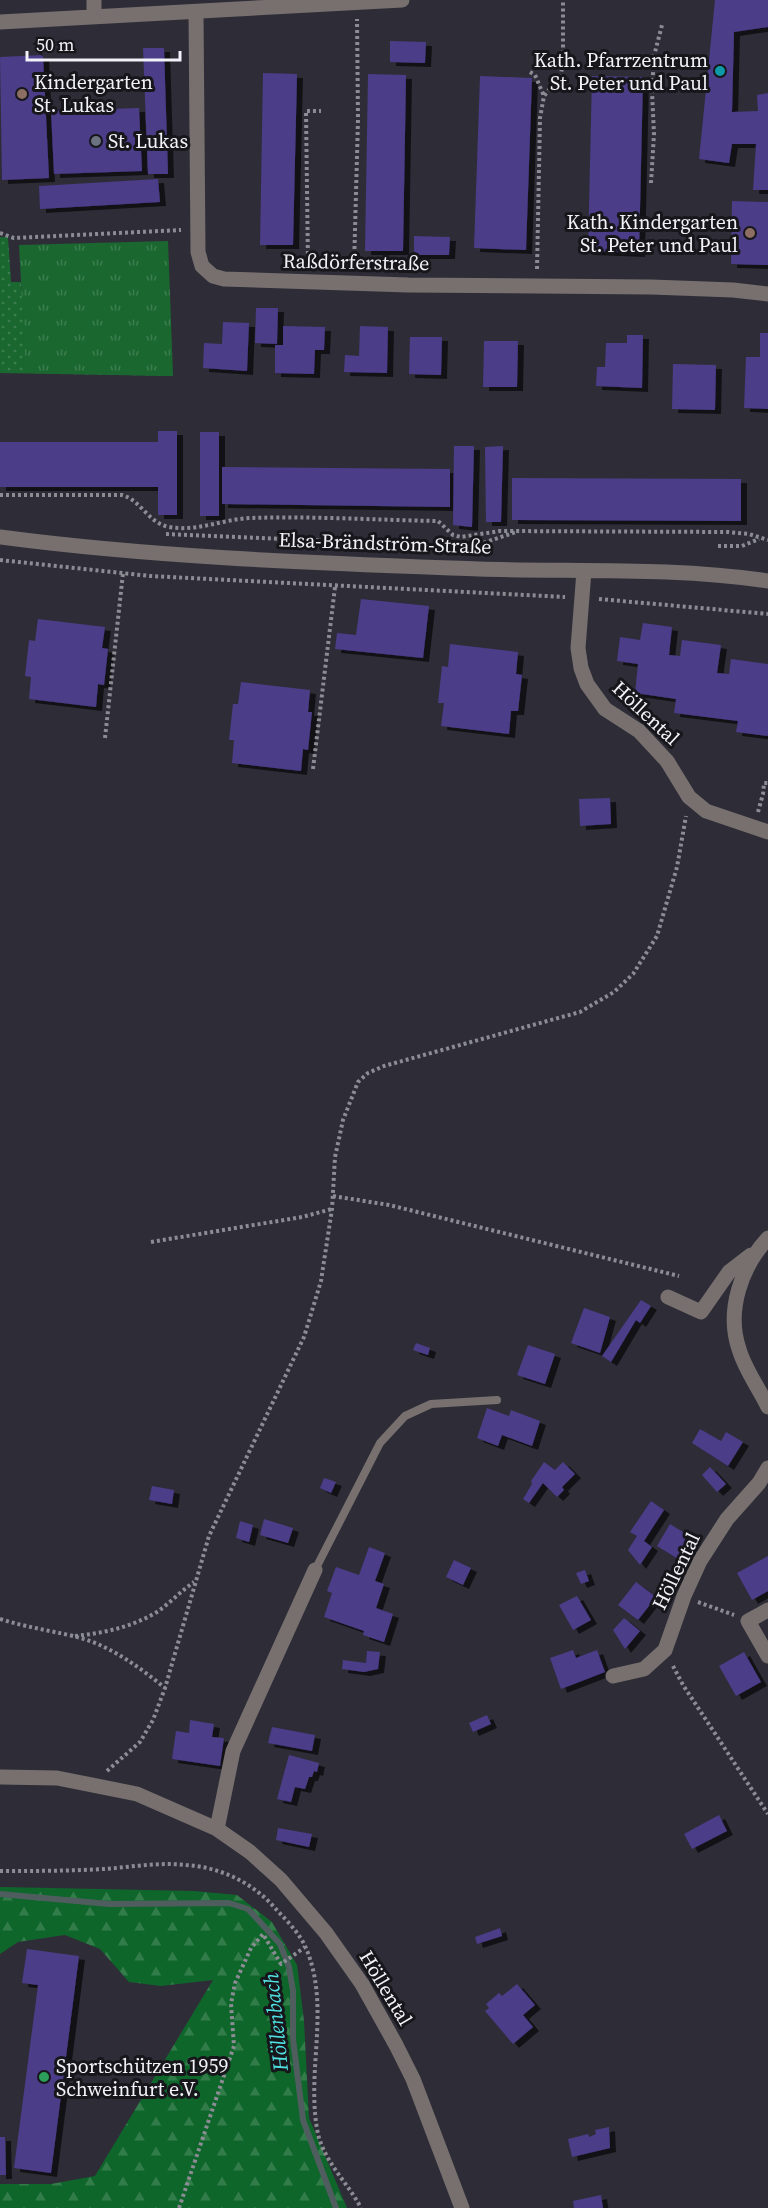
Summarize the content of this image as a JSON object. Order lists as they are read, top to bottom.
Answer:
{
  "streets": {
    "street": ["Raßdörferstraße", "Elsa-Brändström-Straße", "Höllental"]
  },
  "crossings": [
    ["Elsa-Brändström-Straße", "Höllental"]
  ],
  "water": ["Höllenbach"],
  "places": [
    "Kath. Pfarrzentrum St. Peter und Paul",
    "Kindergarten St. Lukas",
    "St. Lukas",
    "Kath. Kindergarten St. Peter und Paul",
    "Sportschützen 1959 Schweinfurt e.V."
  ],
  "scale_bar": "50 m"
}
